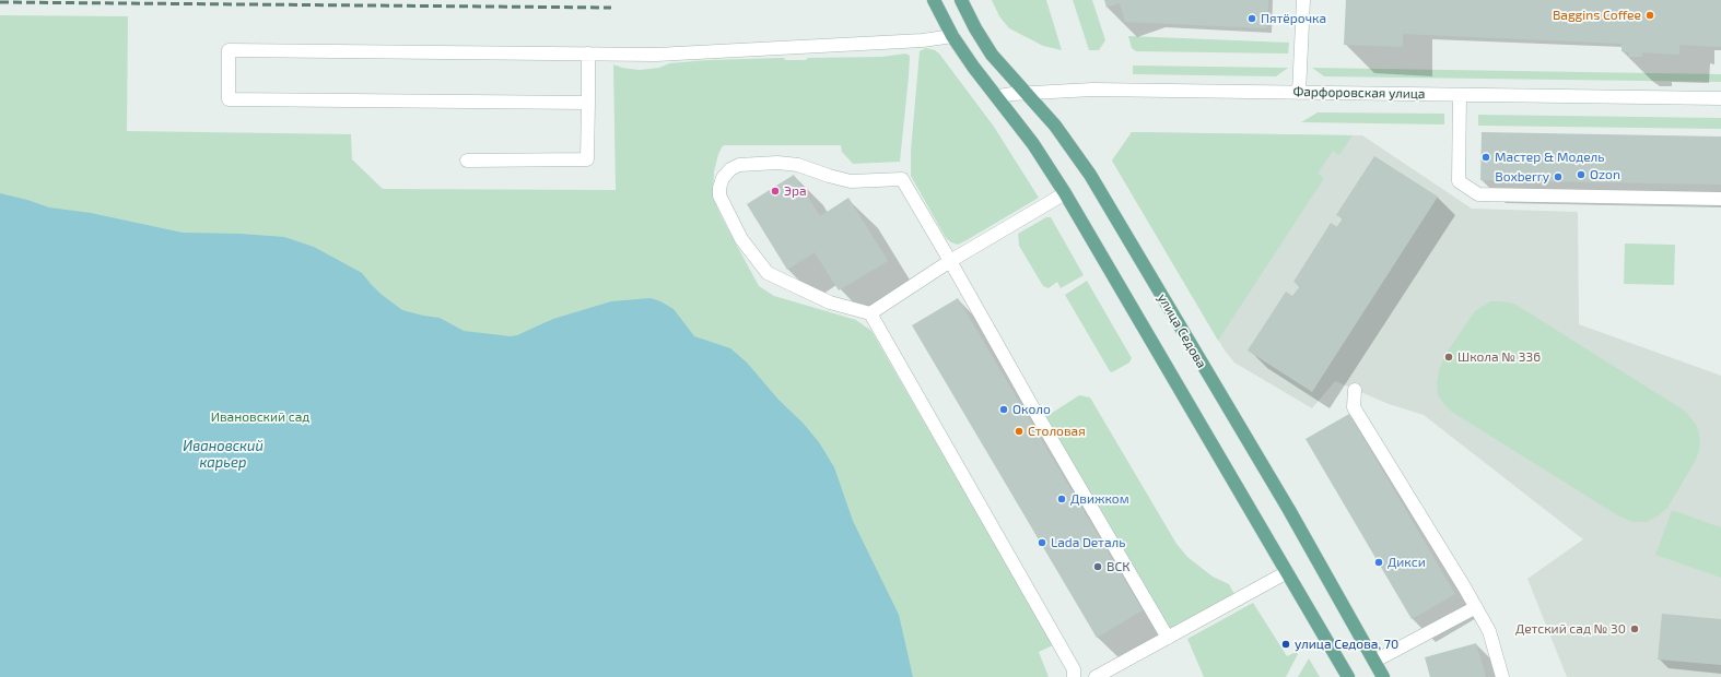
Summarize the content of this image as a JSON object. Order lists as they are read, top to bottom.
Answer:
{
  "streets": {
    "main road": ["улица Седова"],
    "street": ["Фарфоровская улица"]
  },
  "crossings": [
    ["Фарфоровская улица", "улица Седова"]
  ],
  "water": ["Ивановский карьер"],
  "parks": ["Ивановский сад"],
  "places": [
    "Baggins Coffee",
    "Пятёрочка",
    "Мастер & Модель",
    "Ozon",
    "Boxberry",
    "Эра",
    "Школа № 336",
    "Около",
    "Столовая",
    "Движком",
    "Lada Dеталь",
    "Дикси",
    "ВСК",
    "Детский сад № 30",
    "улица Седова, 70"
  ]
}
